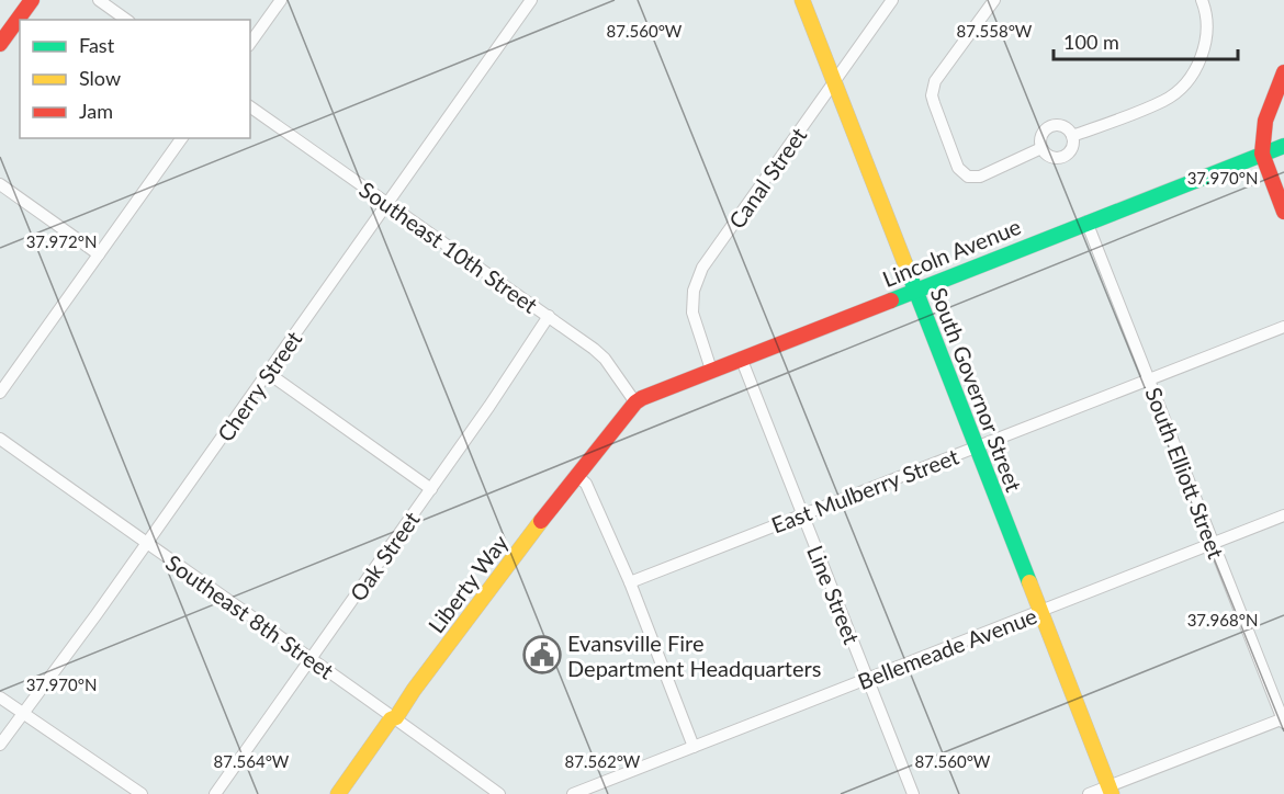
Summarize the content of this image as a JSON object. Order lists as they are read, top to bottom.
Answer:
{
  "streets": {
    "street": [
      "Canal Street",
      "Southeast 10th Street",
      "Lincoln Avenue",
      "Cherry Street",
      "South Governor Street",
      "South Elliott Street",
      "East Mulberry Street",
      "Oak Street",
      "Liberty Way",
      "Line Street",
      "Southeast 8th Street",
      "Bellemeade Avenue"
    ]
  },
  "crossings": [
    ["Canal Street", "Lincoln Avenue"],
    ["Canal Street", "South Governor Street"],
    ["Southeast 10th Street", "Lincoln Avenue"],
    ["Southeast 10th Street", "Cherry Street"],
    ["Southeast 10th Street", "Oak Street"],
    ["Southeast 10th Street", "Liberty Way"],
    ["Lincoln Avenue", "South Governor Street"],
    ["Lincoln Avenue", "South Elliott Street"],
    ["Lincoln Avenue", "Liberty Way"],
    ["Lincoln Avenue", "Line Street"],
    ["Cherry Street", "Southeast 8th Street"],
    ["South Governor Street", "East Mulberry Street"],
    ["South Governor Street", "Bellemeade Avenue"],
    ["South Elliott Street", "East Mulberry Street"],
    ["South Elliott Street", "Bellemeade Avenue"],
    ["East Mulberry Street", "Line Street"],
    ["Oak Street", "Southeast 8th Street"],
    ["Liberty Way", "Southeast 8th Street"],
    ["Line Street", "Bellemeade Avenue"]
  ],
  "places": {
    "public building": ["Evansville Fire Department Headquarters"]
  },
  "legend": ["Fast", "Slow", "Jam"],
  "scale_bar": "100 m",
  "coordinates": [
    "87.560°W",
    "87.558°W",
    "37.970°N",
    "37.972°N",
    "37.968°N",
    "87.564°W",
    "87.562°W"
  ]
}
